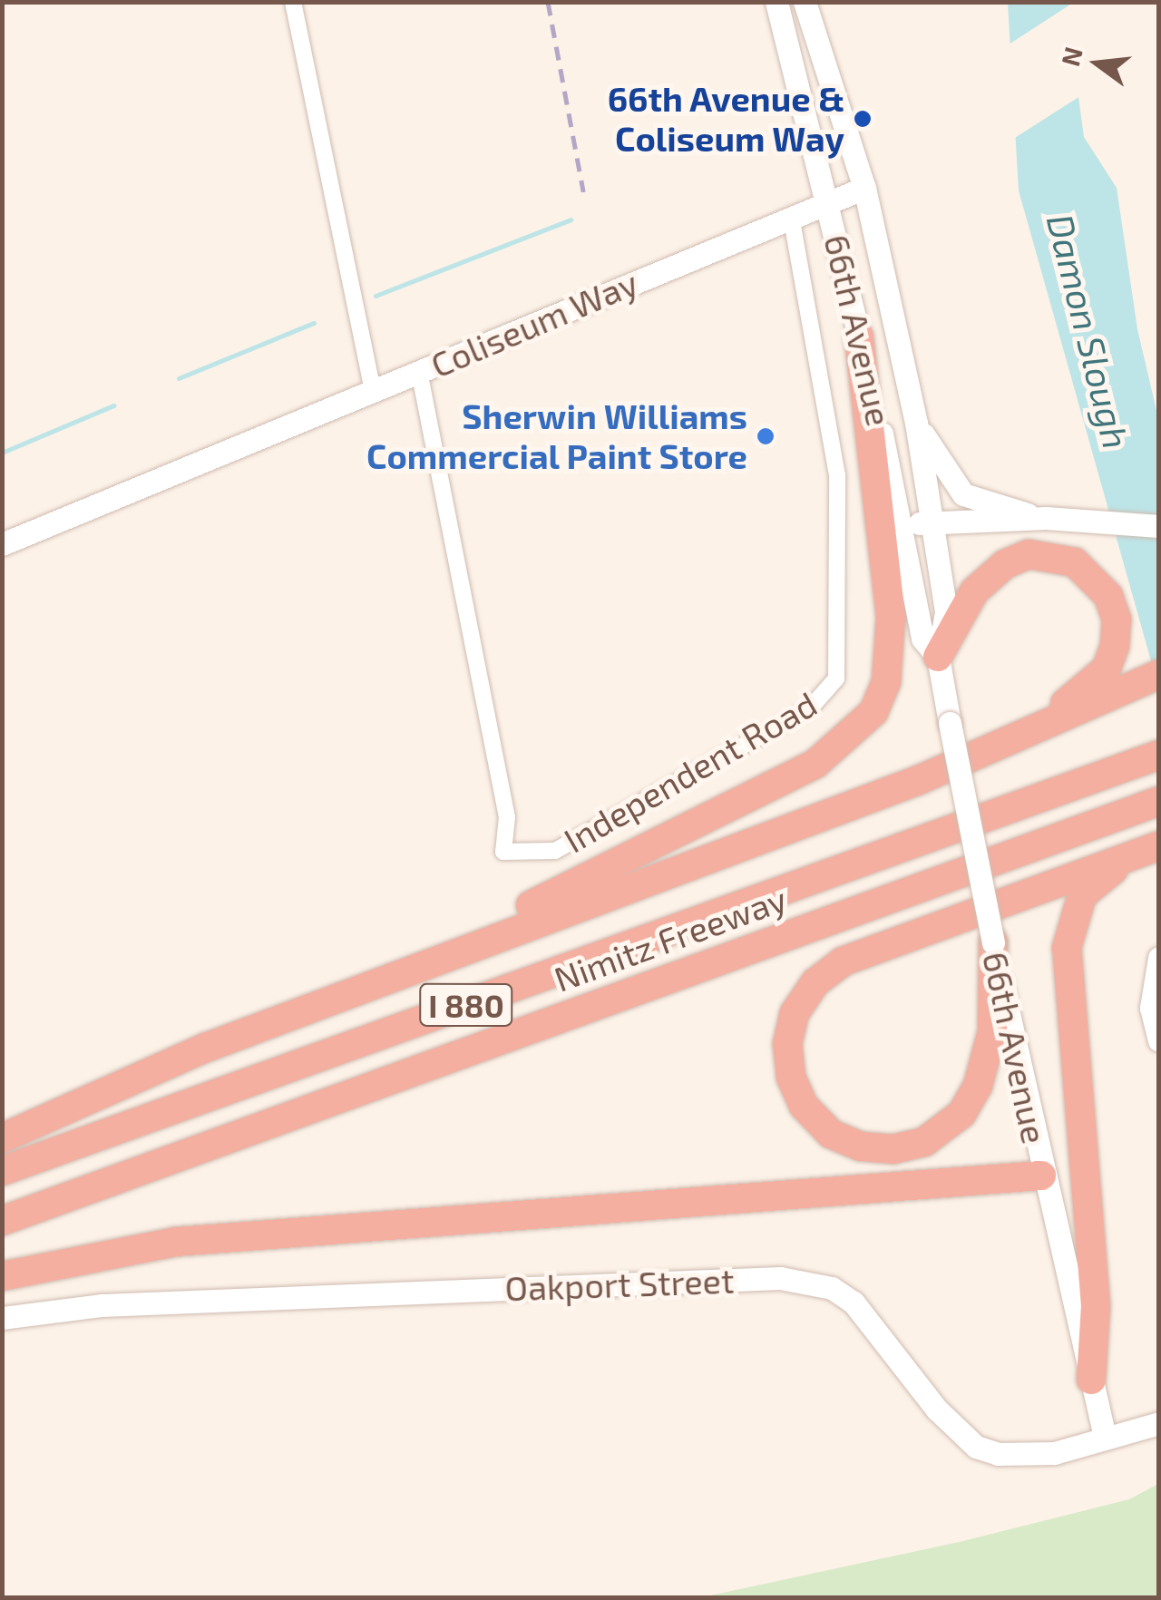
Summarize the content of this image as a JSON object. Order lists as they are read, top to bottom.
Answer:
{
  "streets": {
    "highway": ["Nimitz Freeway", "I 880"],
    "street": [
      "Coliseum Way",
      "66th Avenue",
      "Independent Road",
      "Oakport Street"
    ]
  },
  "crossings": [
    ["Coliseum Way", "66th Avenue"],
    ["Coliseum Way", "Independent Road"],
    ["66th Avenue", "Oakport Street"]
  ],
  "water": ["Damon Slough"],
  "places": ["66th Avenue & Coliseum Way", "Sherwin Williams Commercial Paint Store"],
  "north": "left"
}
